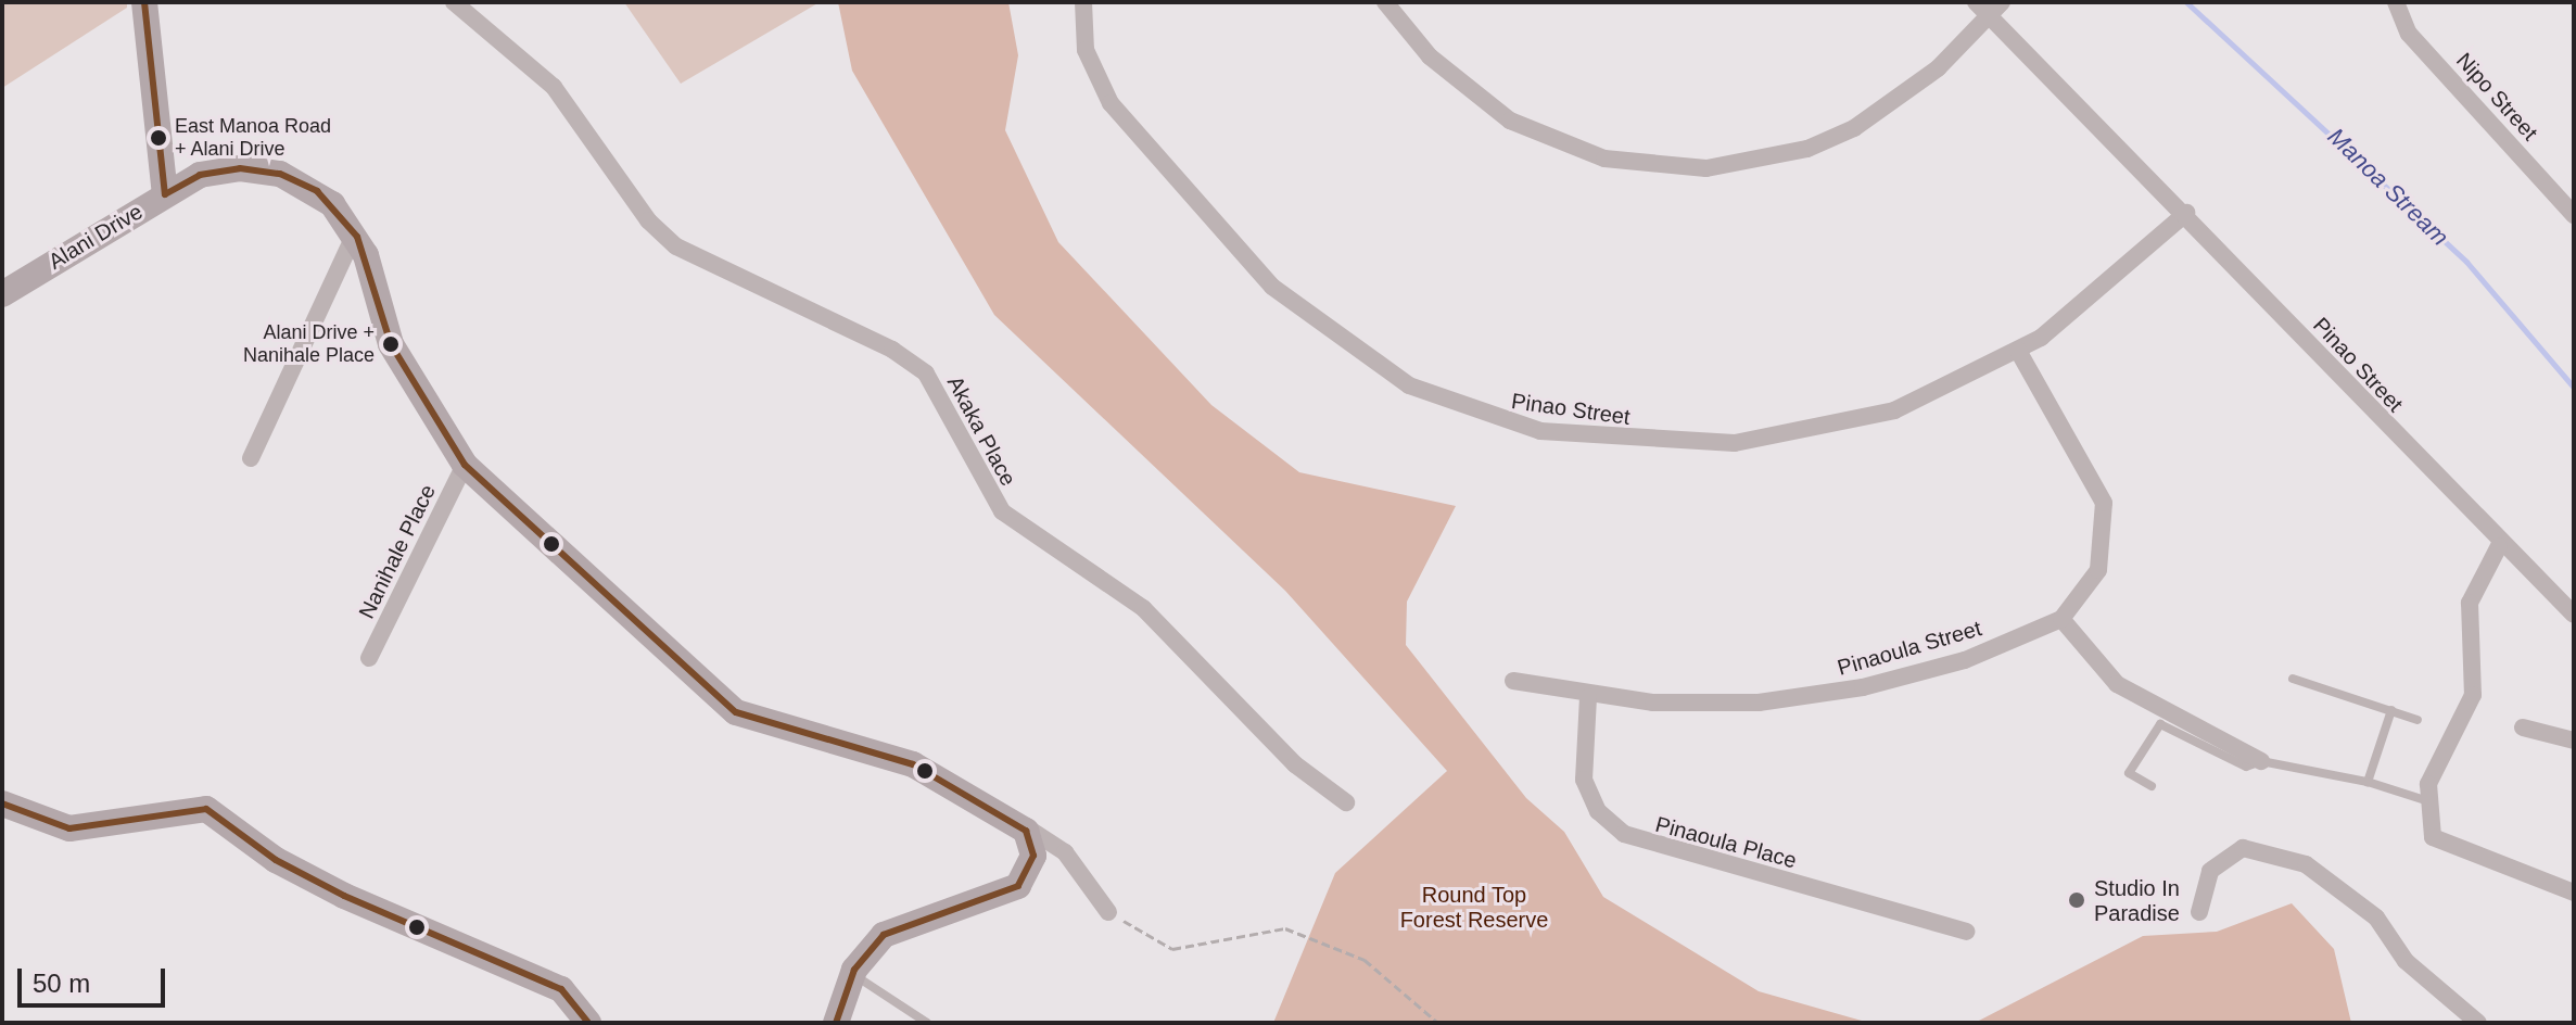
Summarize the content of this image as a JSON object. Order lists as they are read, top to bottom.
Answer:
{
  "streets": {
    "street": [
      "Nipo Street",
      "Alani Drive",
      "Pinao Street",
      "Akaka Place",
      "Nanihale Place",
      "Pinaoula Street",
      "Pinaoula Place"
    ]
  },
  "crossings": [
    ["Alani Drive", "Nanihale Place"],
    ["Pinao Street", "Pinaoula Street"],
    ["Pinaoula Street", "Pinaoula Place"]
  ],
  "water": ["Manoa Stream"],
  "parks": ["Round Top Forest Reserve"],
  "places": ["East Manoa Road + Alani Drive", "Alani Drive + Nanihale Place", "Studio In Paradise"],
  "scale_bar": "50 m"
}
